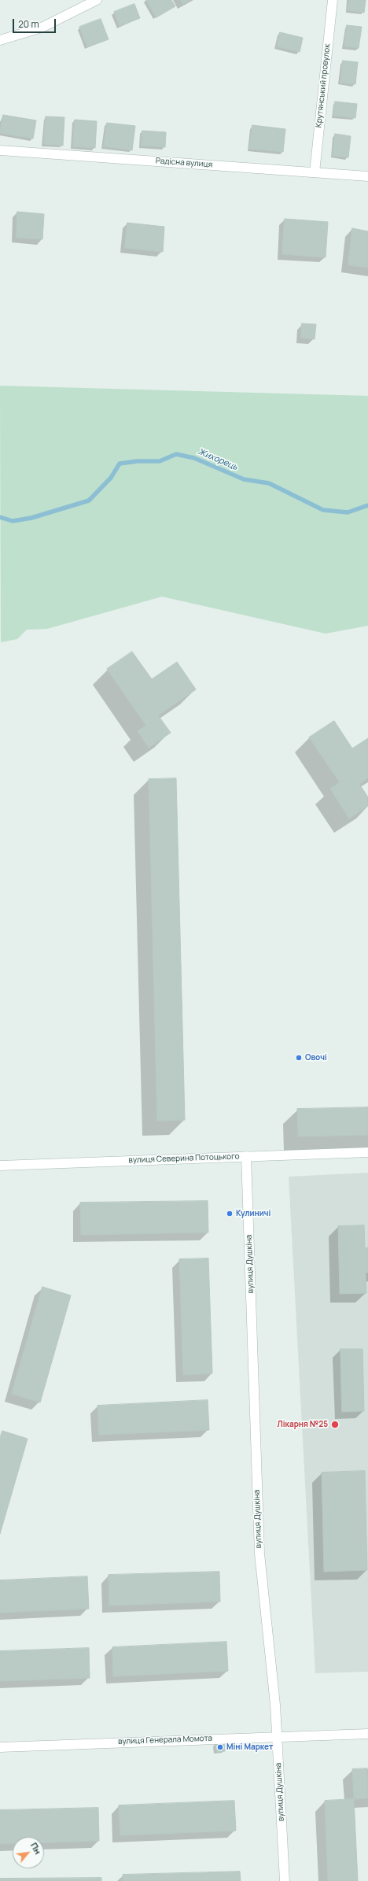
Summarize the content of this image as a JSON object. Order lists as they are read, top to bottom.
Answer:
{
  "streets": {
    "street": [
      "Крутянський провулок",
      "Радісна вулиця",
      "вулиця Северина Потоцького",
      "вулиця Душкіна",
      "вулиця Генерала Момота"
    ]
  },
  "crossings": [
    ["Крутянський провулок", "Радісна вулиця"],
    ["вулиця Северина Потоцького", "вулиця Душкіна"],
    ["вулиця Душкіна", "вулиця Генерала Момота"]
  ],
  "water": ["Жихорець"],
  "places": [
    "Овочі",
    "Кулиничі",
    "Лікарня №25",
    "Міні Маркет"
  ],
  "scale_bar": "20 m",
  "north": "top right"
}
